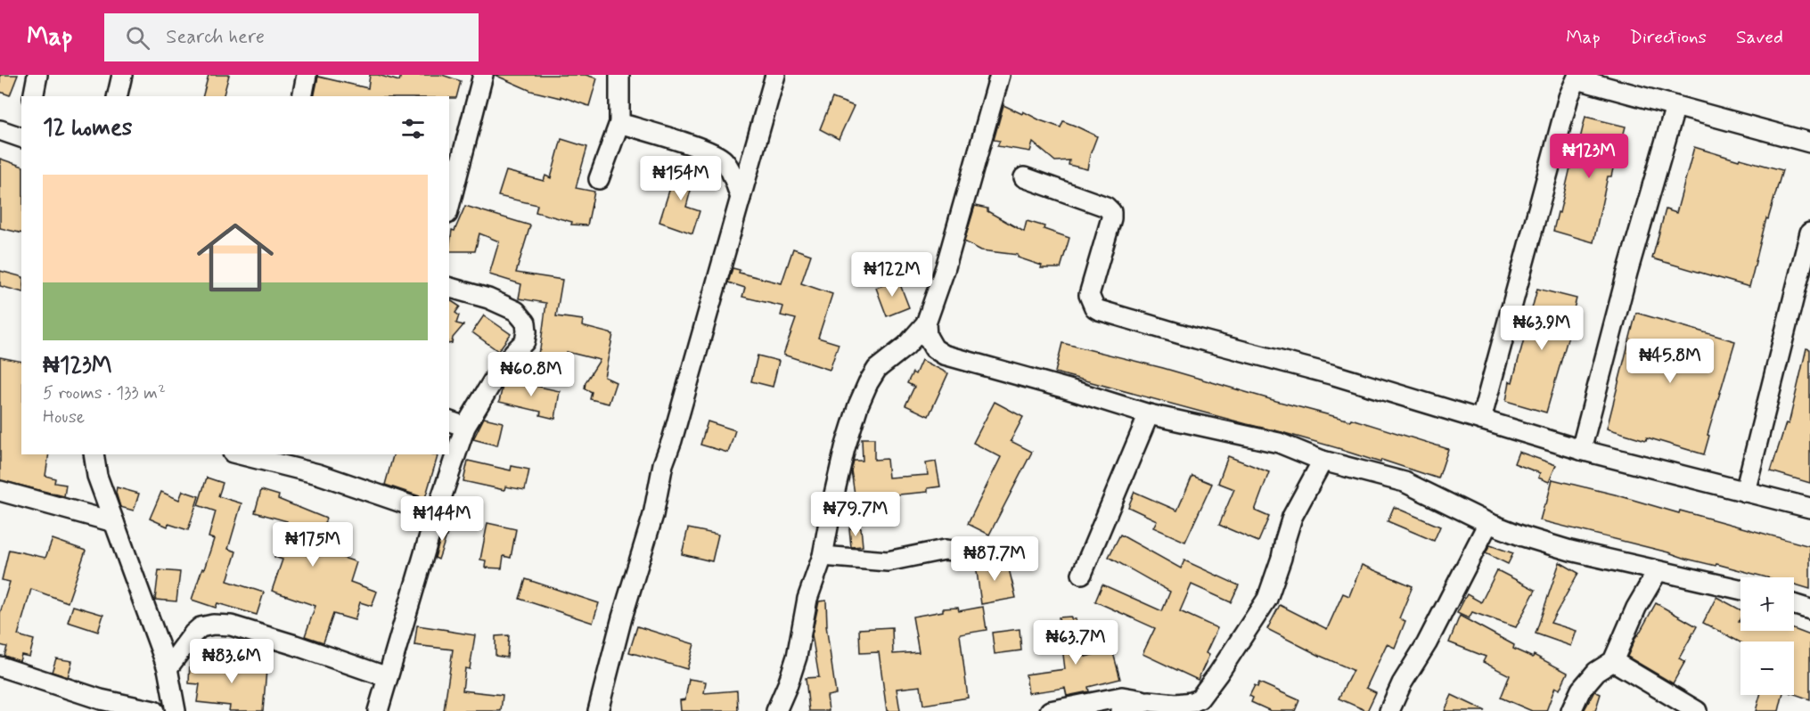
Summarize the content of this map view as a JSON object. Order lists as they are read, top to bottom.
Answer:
{
  "page": {
    "header": "Map",
    "search": "Search here",
    "nav": ["Map", "Directions", "Saved"],
    "heading": "12 homes",
    "price": [
      "₦123M",
      "₦154M",
      "₦122M",
      "₦63.9M",
      "₦45.8M",
      "₦60.8M",
      "₦79.7M",
      "₦144M",
      "₦175M",
      "₦87.7M",
      "₦63.7M",
      "₦83.6M"
    ],
    "list": [
      {
        "name": "₦123M",
        "note": "5 rooms · 133 m² · House"
      }
    ],
    "map_buttons": ["+", "−"]
  }
}
